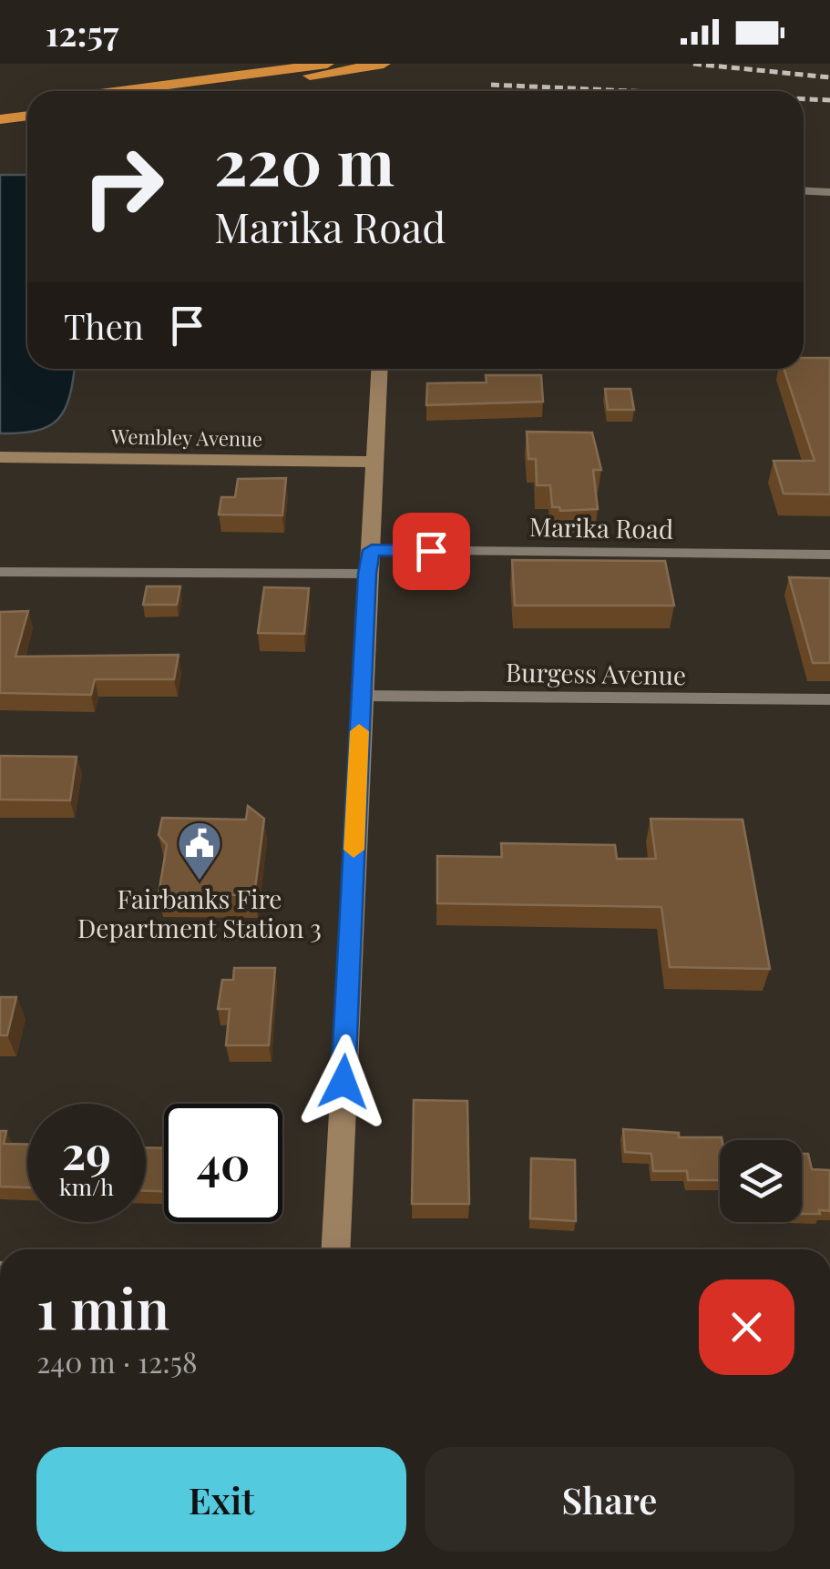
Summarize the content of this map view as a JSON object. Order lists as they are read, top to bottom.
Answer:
{
  "streets": {
    "street": ["Wembley Avenue", "Marika Road", "Burgess Avenue"]
  },
  "places": {
    "public building": ["Fairbanks Fire Department Station 3"]
  },
  "page": {
    "status": "12:57",
    "turn": ["220 m", "Marika Road"],
    "then": "Then",
    "speed": "29 km/h",
    "limit": "40",
    "heading": ["1 min", "240 m · 12:58"],
    "buttons": ["Exit", "Share"]
  }
}
